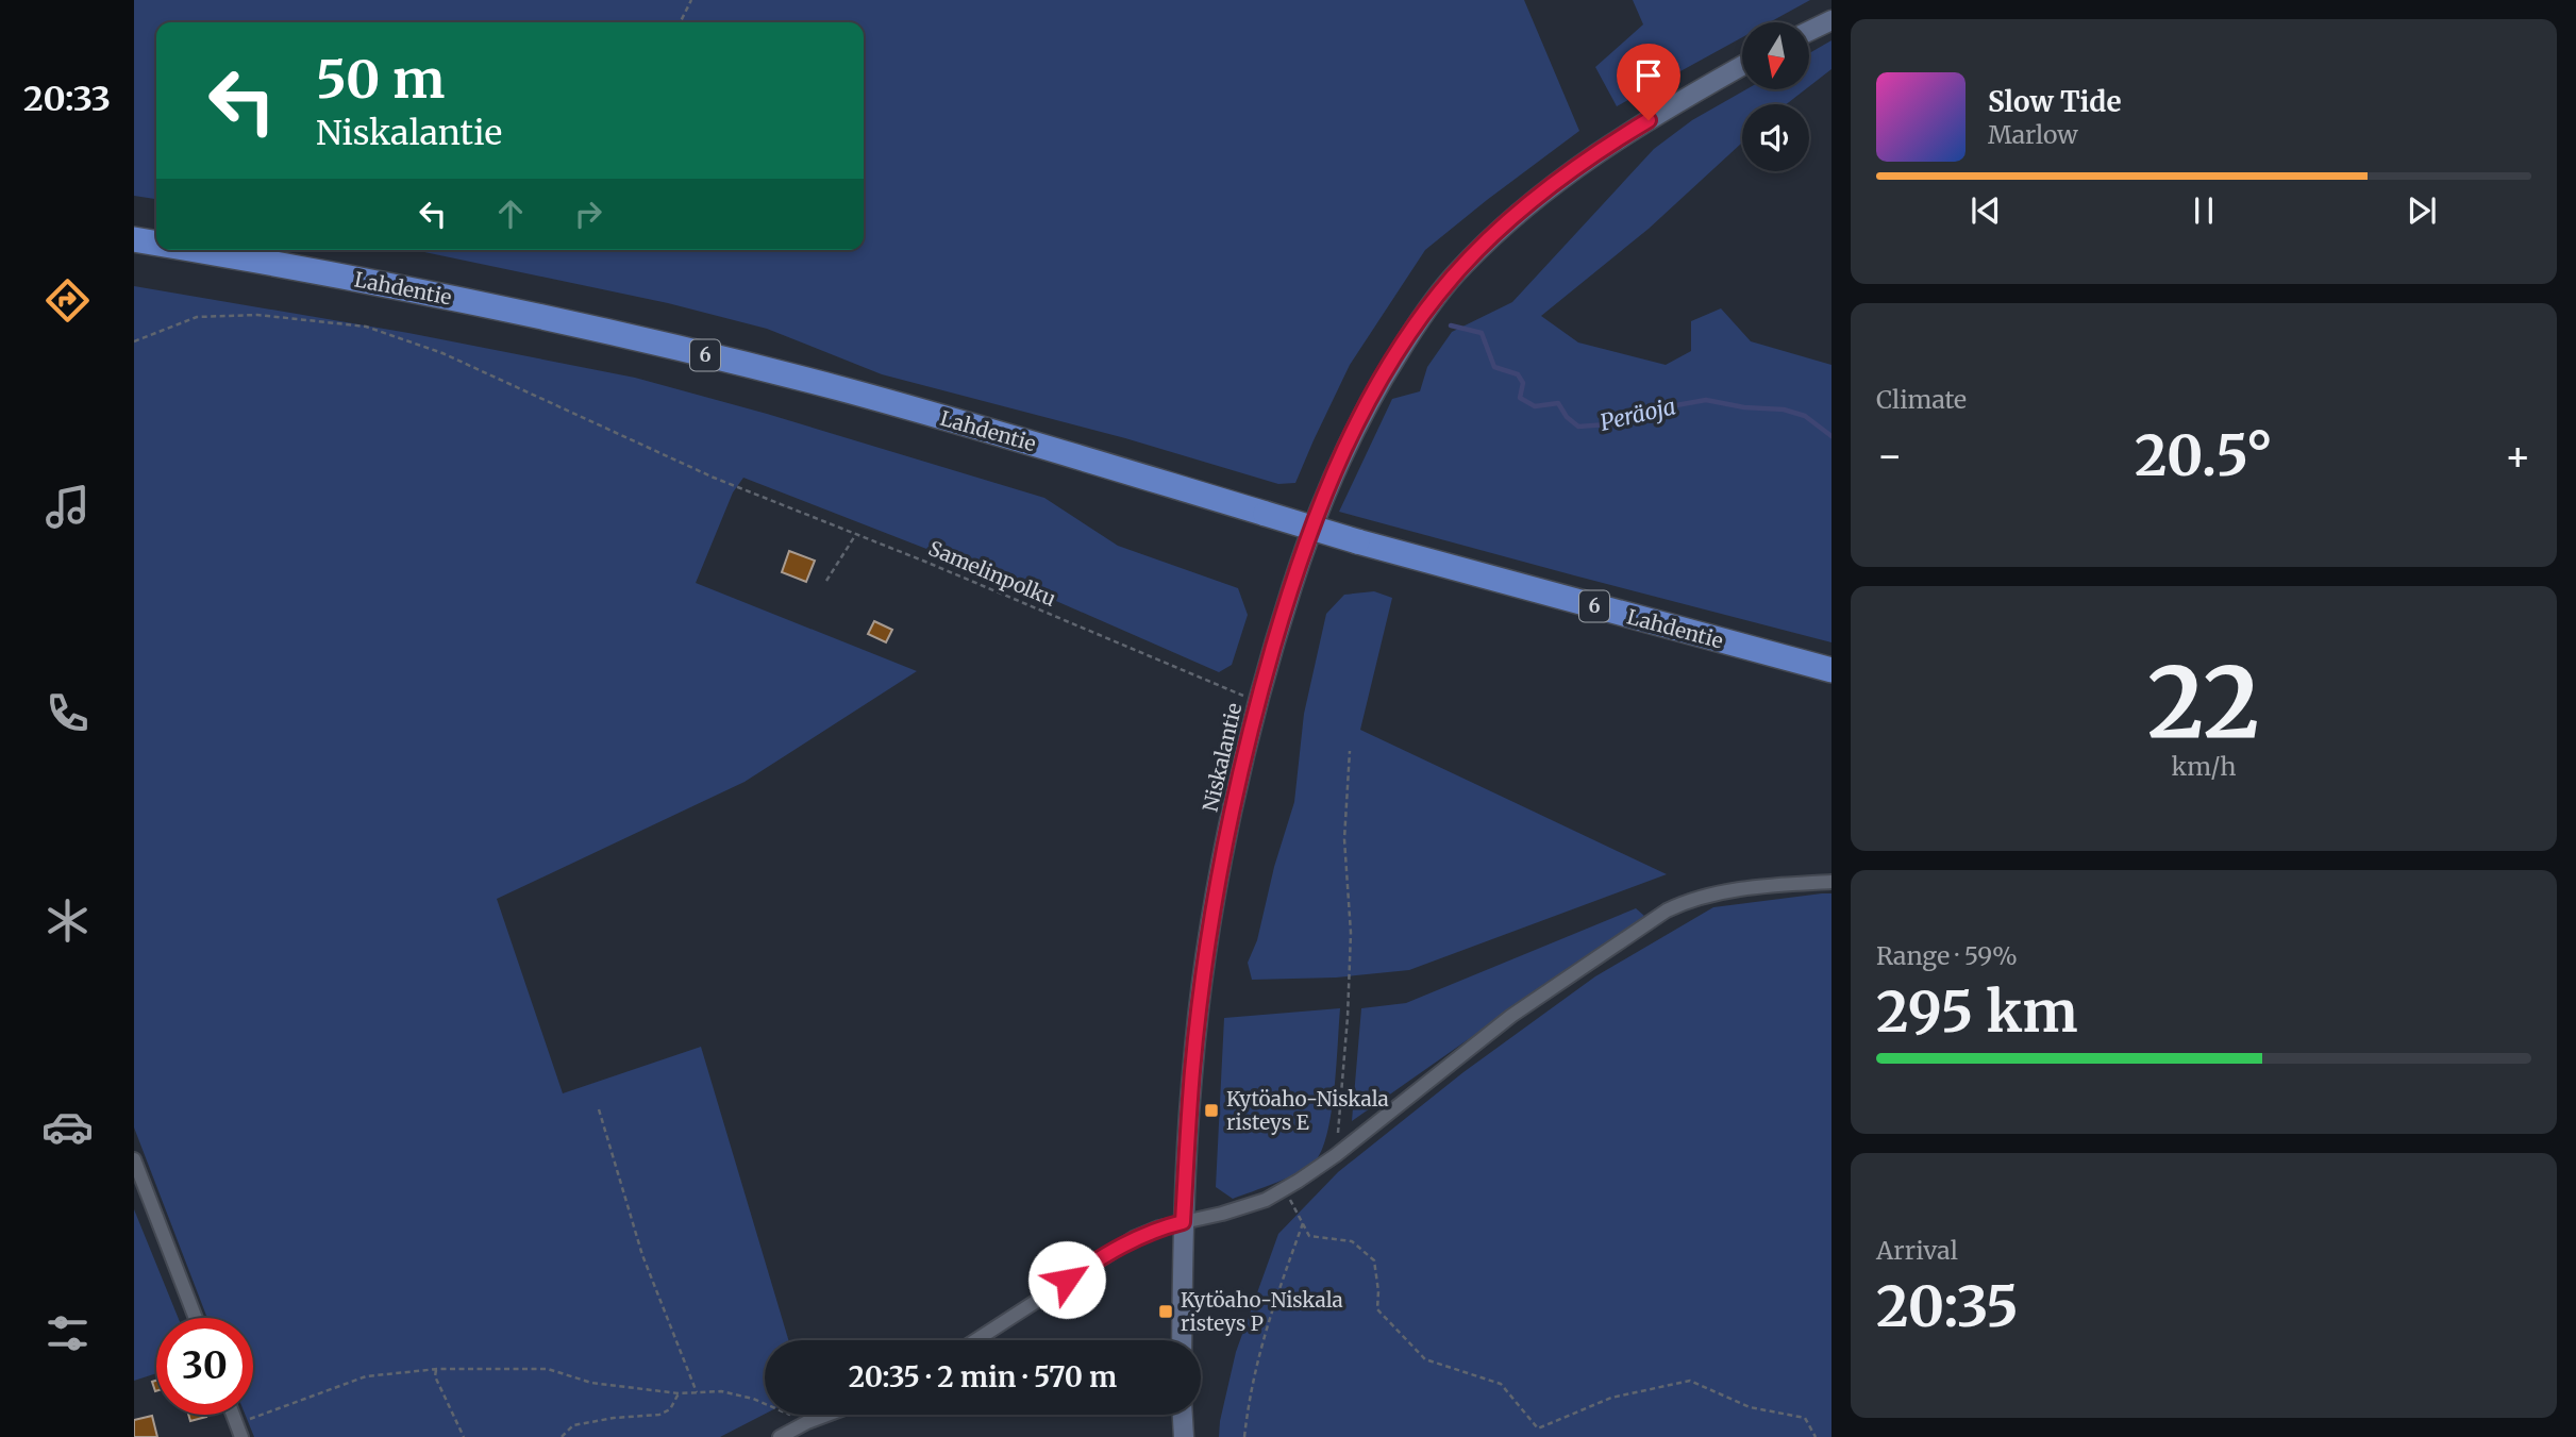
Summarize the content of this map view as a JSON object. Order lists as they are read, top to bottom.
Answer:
{
  "streets": {
    "highway": ["Lahdentie", "6"],
    "street": ["Niskalantie"],
    "path": ["Samelinpolku"]
  },
  "crossings": [
    ["Samelinpolku", "Niskalantie"]
  ],
  "water": ["Peräoja"],
  "places": {
    "transit": ["Kytöaho-Niskala risteys E", "Kytöaho-Niskala risteys P"]
  },
  "north": "bottom",
  "page": {
    "tabs": "20:33",
    "turn": ["50 m", "Niskalantie"],
    "song": ["Slow Tide", "Marlow"],
    "tile": [
      "Climate",
      ["22", "km/h"],
      ["Range · 59%", "295 km"],
      ["Arrival", "20:35"]
    ],
    "heat": ["−", "20.5°", "+"],
    "limit": "30",
    "trip": "20:35 · 2 min · 570 m"
  }
}
